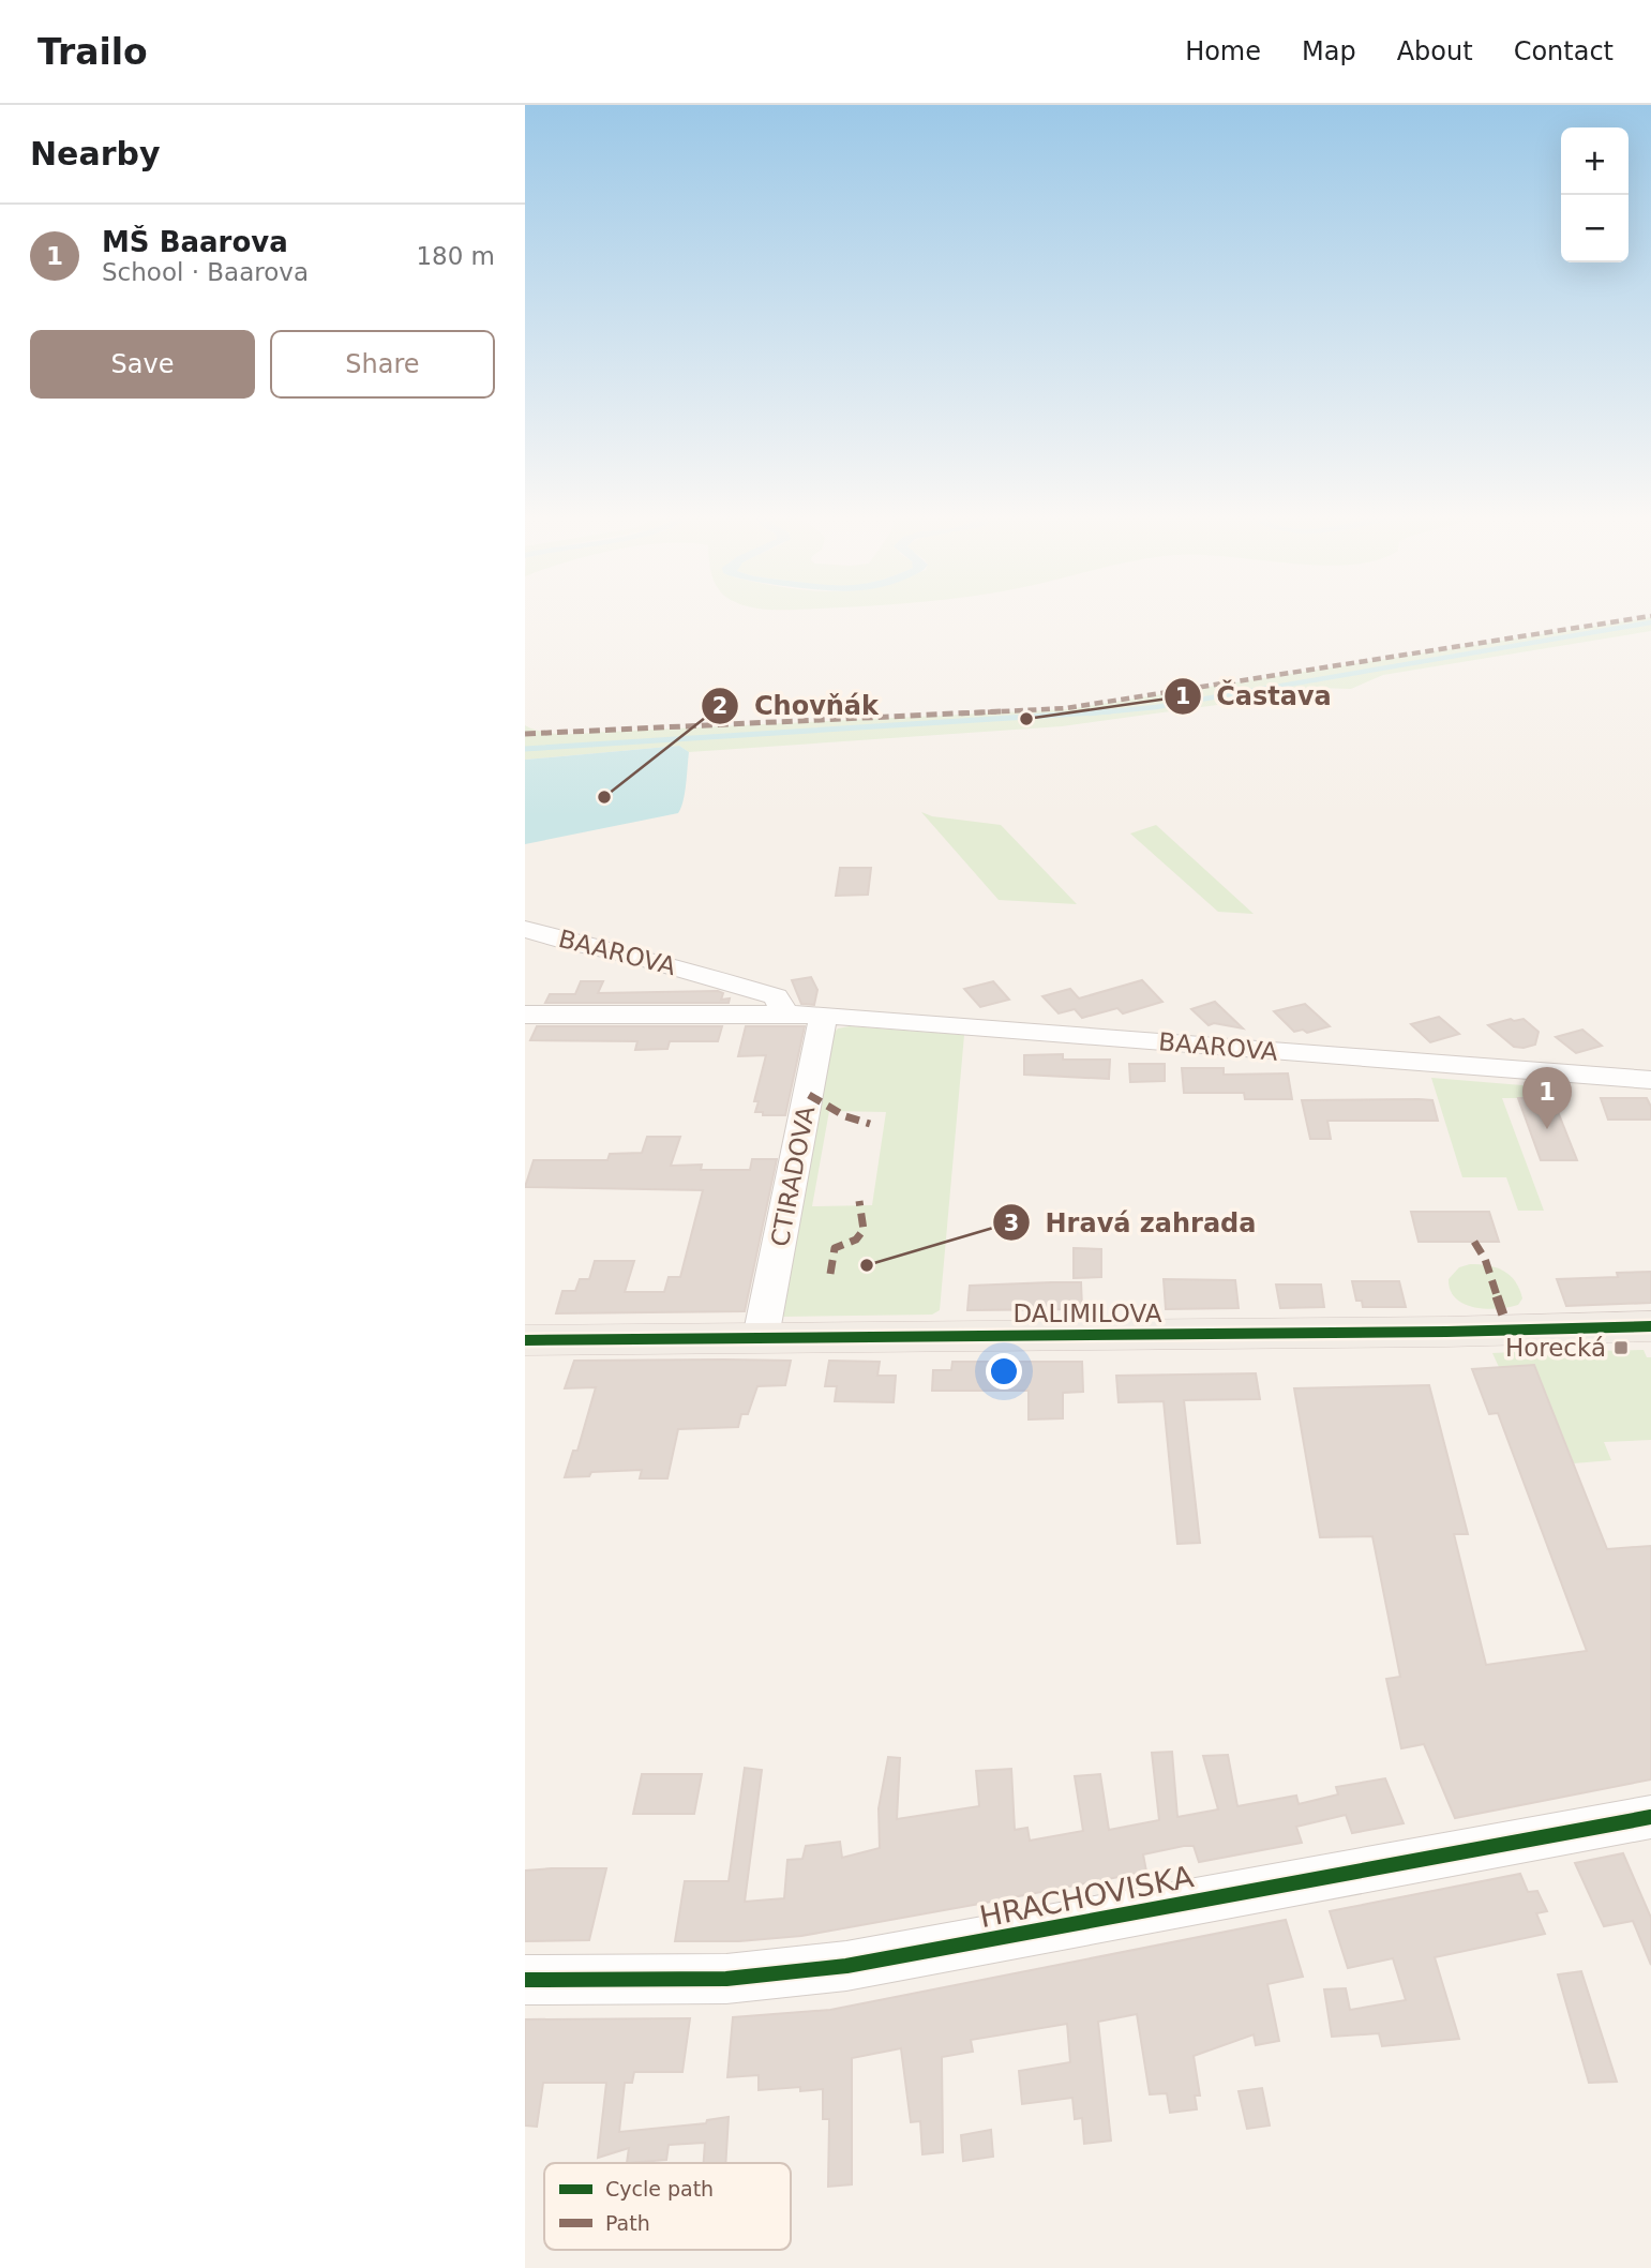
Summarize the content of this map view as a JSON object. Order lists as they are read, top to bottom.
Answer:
{
  "streets": {
    "main road": ["DALIMILOVA"],
    "street": ["BAAROVA", "CTIRADOVA", "HRACHOVISKA"]
  },
  "crossings": [
    ["BAAROVA", "CTIRADOVA"],
    ["CTIRADOVA", "DALIMILOVA"]
  ],
  "places": {
    "other": ["Častava", "Chovňák", "Hravá zahrada"],
    "transit": ["Horecká"]
  },
  "legend": ["Cycle path", "Path"],
  "page": {
    "header": "Trailo",
    "nav": [
      "Home",
      "Map",
      "About",
      "Contact"
    ],
    "heading": "Nearby",
    "map_buttons": ["+", "−"],
    "list": [
      {
        "mark": "1",
        "name": "MŠ Baarova",
        "note": "School · Baarova",
        "value": "180 m"
      }
    ],
    "buttons": ["Save", "Share"],
    "pins": "1"
  }
}
